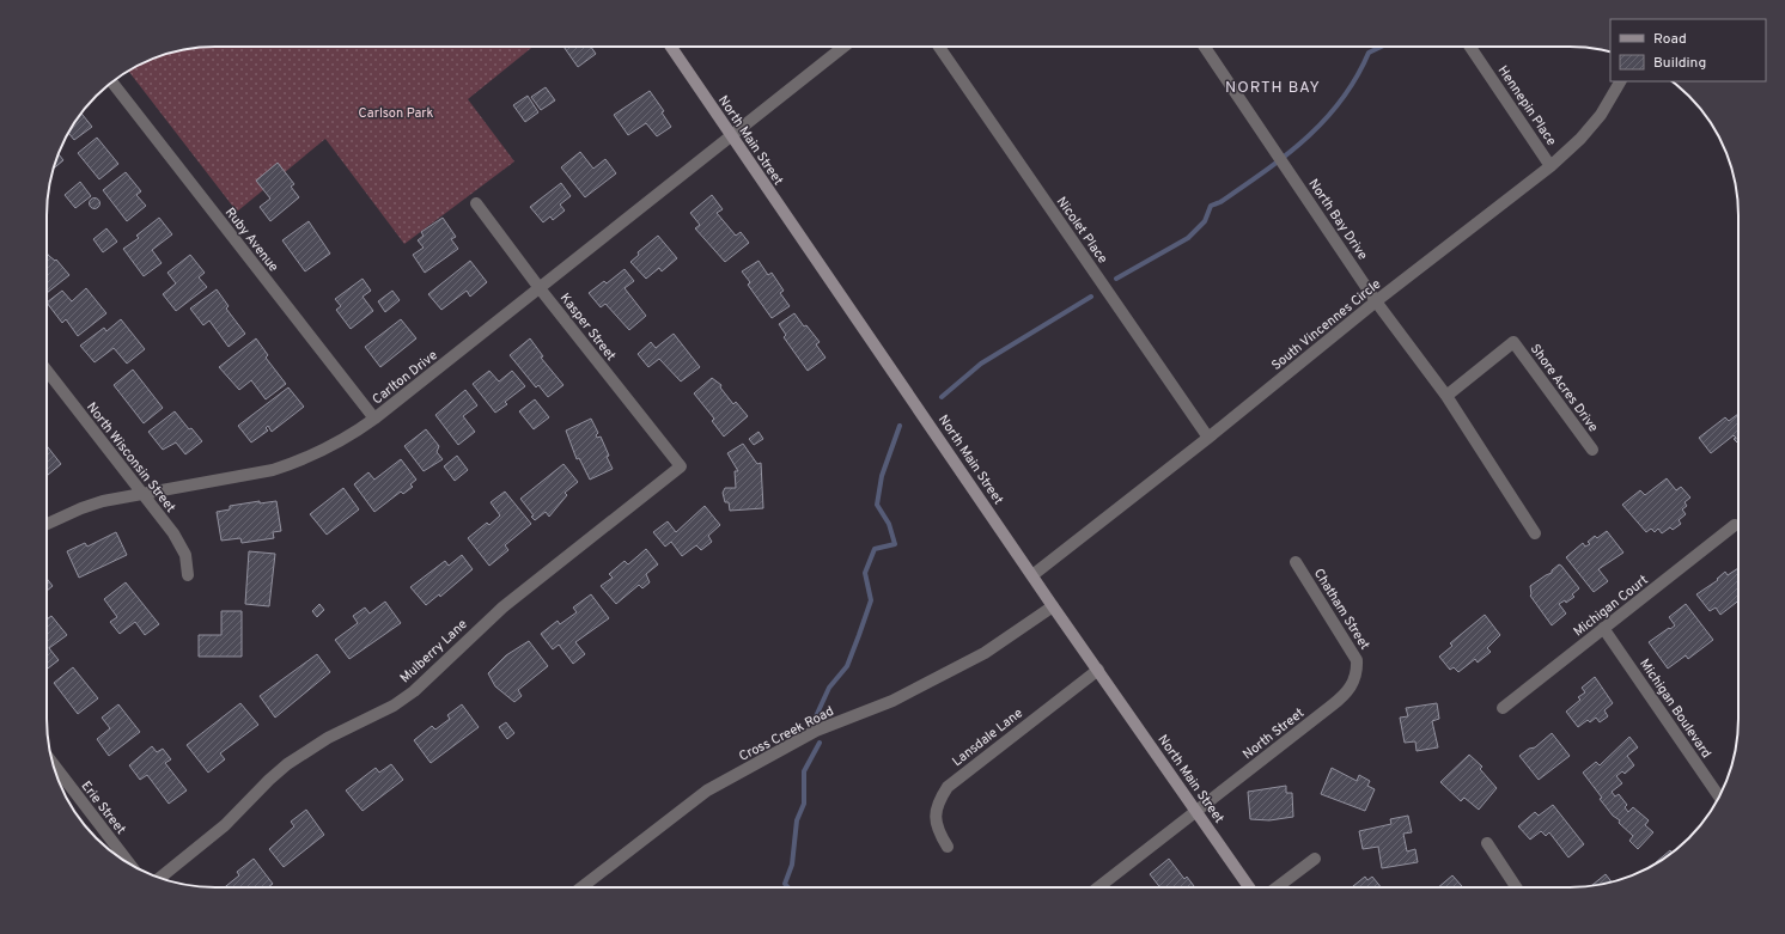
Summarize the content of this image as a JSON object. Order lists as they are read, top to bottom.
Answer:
{
  "streets": {
    "main road": ["North Main Street"],
    "street": [
      "Hennepin Place",
      "North Bay Drive",
      "Nicolet Place",
      "Ruby Avenue",
      "South Vincennes Circle",
      "Kasper Street",
      "Carlton Drive",
      "Shore Acres Drive",
      "North Wisconsin Street",
      "Michigan Court",
      "Chatham Street",
      "Mulberry Lane",
      "Michigan Boulevard",
      "Cross Creek Road",
      "North Street",
      "Lansdale Lane",
      "Erie Street"
    ]
  },
  "crossings": [
    ["Hennepin Place", "South Vincennes Circle"],
    ["North Main Street", "South Vincennes Circle"],
    ["North Main Street", "Carlton Drive"],
    ["North Main Street", "Cross Creek Road"],
    ["North Main Street", "North Street"],
    ["North Main Street", "Lansdale Lane"],
    ["North Bay Drive", "South Vincennes Circle"],
    ["North Bay Drive", "Shore Acres Drive"],
    ["Nicolet Place", "South Vincennes Circle"],
    ["Ruby Avenue", "Carlton Drive"],
    ["Kasper Street", "Carlton Drive"],
    ["Kasper Street", "Mulberry Lane"],
    ["Carlton Drive", "North Wisconsin Street"],
    ["Michigan Court", "Michigan Boulevard"],
    ["Chatham Street", "North Street"]
  ],
  "districts": ["NORTH BAY"],
  "parks": ["Carlson Park"],
  "legend": ["Road", "Building"]
}
